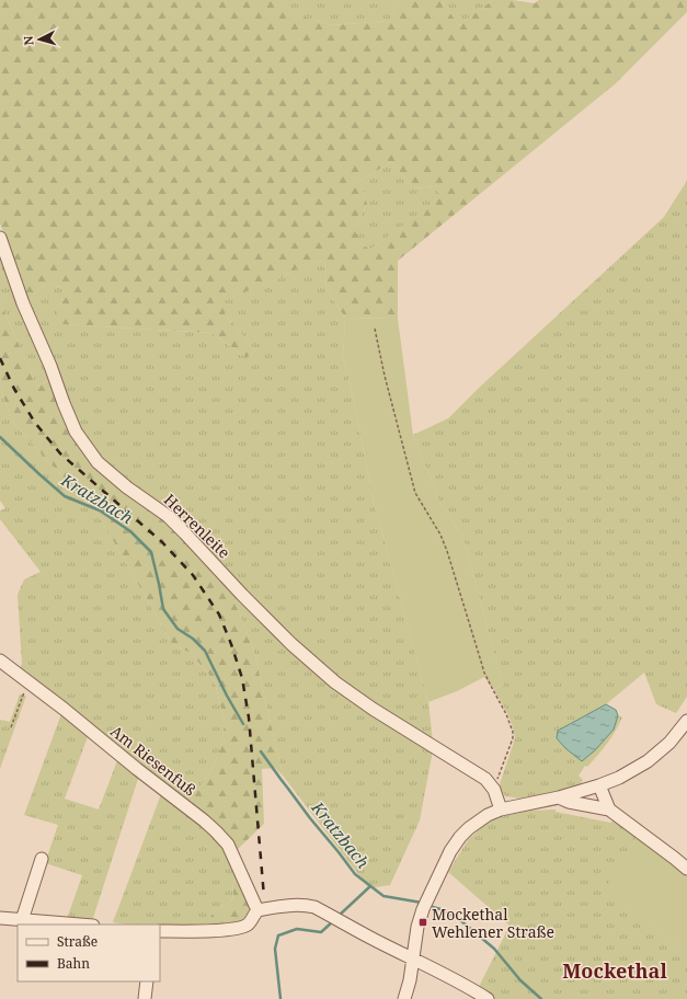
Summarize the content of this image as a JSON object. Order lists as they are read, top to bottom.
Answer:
{
  "streets": {
    "street": ["Herrenleite", "Am Riesenfuß"]
  },
  "districts": ["Mockethal"],
  "water": ["Kratzbach"],
  "places": {
    "transit": ["Mockethal Wehlener Straße"]
  },
  "legend": ["Straße", "Bahn"],
  "north": "left"
}
